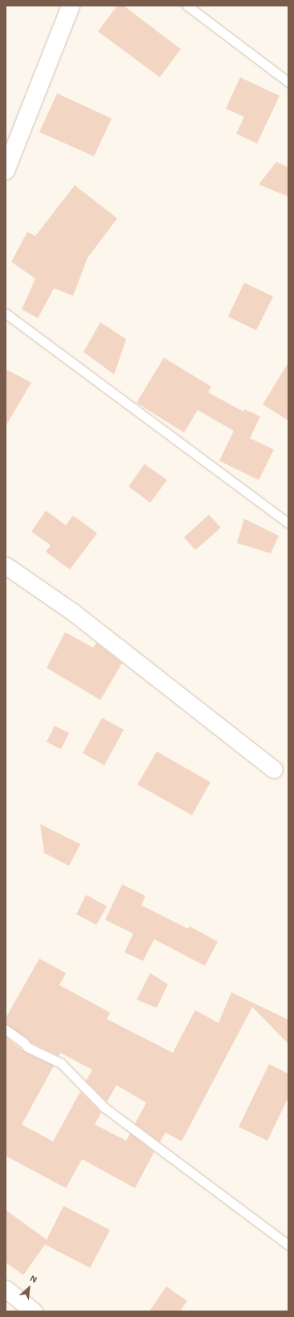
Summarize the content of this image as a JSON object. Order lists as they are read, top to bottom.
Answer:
{
  "north": "top right"
}
